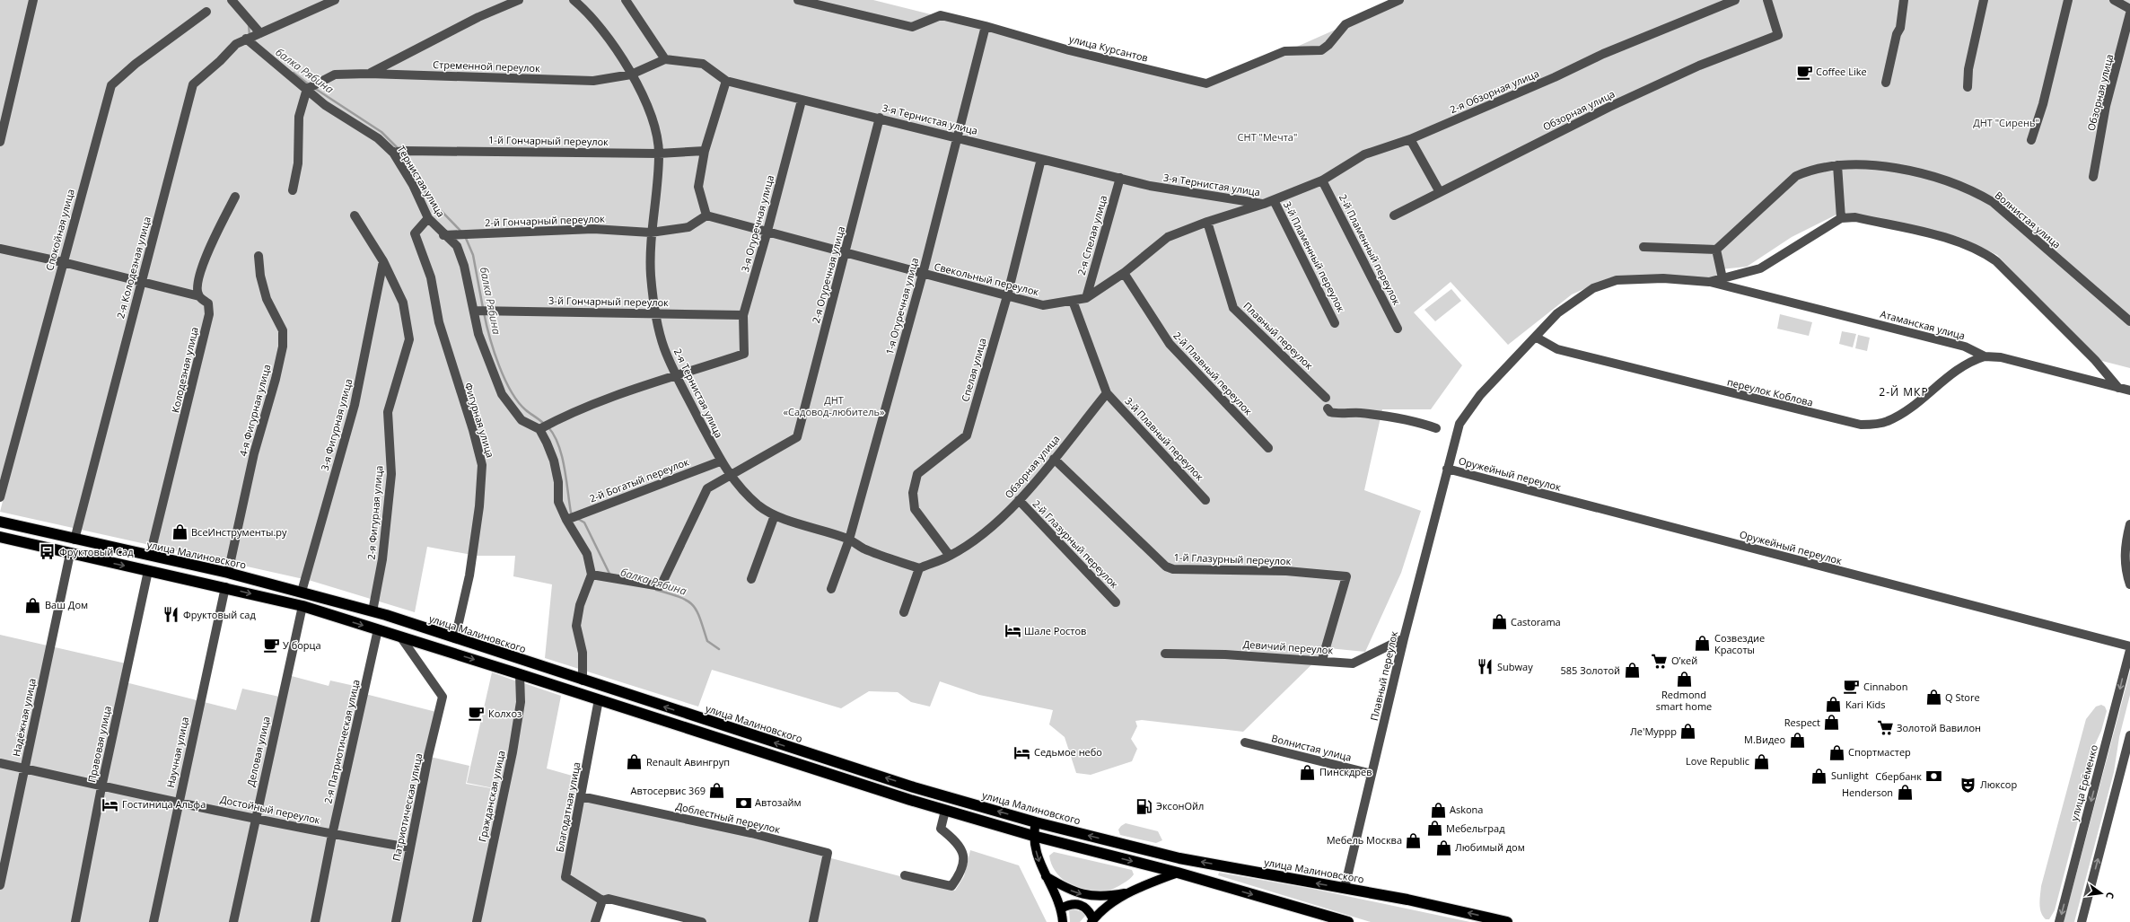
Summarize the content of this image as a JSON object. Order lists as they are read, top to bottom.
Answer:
{
  "streets": {
    "highway": ["улица Малиновского"],
    "street": [
      "улица Курсантов",
      "Стременной переулок",
      "2-я Обзорная улица",
      "Обзорная улица",
      "3-я Тернистая улица",
      "1-й Гончарный переулок",
      "Тернистая улица",
      "Волнистая улица",
      "2-й Гончарный переулок",
      "3-я Огуречная улица",
      "Спокойная улица",
      "2-я Спелая улица",
      "2-й Пламенный переулок",
      "3-й Пламенный переулок",
      "2-я Колодезная улица",
      "2-я Огуречная улица",
      "Свекольный переулок",
      "3-й Гончарный переулок",
      "1-я Огуречная улица",
      "Атаманская улица",
      "Плавный переулок",
      "Колодезная улица",
      "Спелая улица",
      "2-й Плавный переулок",
      "переулок Коблова",
      "2-я Тернистая улица",
      "4-я Фигурная улица",
      "Фигурная улица",
      "3-я Фигурная улица",
      "3-й Плавный переулок",
      "Оружейный переулок",
      "2-й Богатый переулок",
      "2-я Фигурная улица",
      "2-й Глазурный переулок",
      "1-й Глазурный переулок",
      "Девичий переулок",
      "Надёжная улица",
      "2-я Патриотическая улица",
      "Правовая улица",
      "Деловая улица",
      "Научная улица",
      "улица Ерёменко",
      "Гражданская улица",
      "Патриотическая улица",
      "Благодатная улица",
      "Достойный переулок",
      "Доблестный переулок"
    ]
  },
  "crossings": [
    ["улица Курсантов", "1-я Огуречная улица"],
    ["Стременной переулок", "3-я Тернистая улица"],
    ["Стременной переулок", "Тернистая улица"],
    ["Стременной переулок", "2-я Тернистая улица"],
    ["2-я Обзорная улица", "3-я Тернистая улица"],
    ["2-я Обзорная улица", "2-й Пламенный переулок"],
    ["2-я Обзорная улица", "3-й Пламенный переулок"],
    ["2-я Обзорная улица", "Свекольный переулок"],
    ["Обзорная улица", "Спелая улица"],
    ["Обзорная улица", "2-я Тернистая улица"],
    ["Обзорная улица", "3-й Плавный переулок"],
    ["Обзорная улица", "2-й Глазурный переулок"],
    ["Обзорная улица", "1-й Глазурный переулок"],
    ["3-я Тернистая улица", "3-я Огуречная улица"],
    ["3-я Тернистая улица", "2-я Спелая улица"],
    ["3-я Тернистая улица", "2-я Огуречная улица"],
    ["3-я Тернистая улица", "Свекольный переулок"],
    ["3-я Тернистая улица", "1-я Огуречная улица"],
    ["3-я Тернистая улица", "Спелая улица"],
    ["1-й Гончарный переулок", "Тернистая улица"],
    ["1-й Гончарный переулок", "2-я Тернистая улица"],
    ["Тернистая улица", "2-й Гончарный переулок"],
    ["Тернистая улица", "2-я Колодезная улица"],
    ["Тернистая улица", "3-й Гончарный переулок"],
    ["Тернистая улица", "Фигурная улица"],
    ["Волнистая улица", "Плавный переулок"],
    ["2-й Гончарный переулок", "Свекольный переулок"],
    ["2-й Гончарный переулок", "2-я Тернистая улица"],
    ["3-я Огуречная улица", "Свекольный переулок"],
    ["3-я Огуречная улица", "3-й Гончарный переулок"],
    ["3-я Огуречная улица", "2-я Тернистая улица"],
    ["2-я Спелая улица", "Свекольный переулок"],
    ["2-я Колодезная улица", "улица Малиновского"],
    ["2-я Огуречная улица", "Свекольный переулок"],
    ["2-я Огуречная улица", "2-я Тернистая улица"],
    ["Свекольный переулок", "1-я Огуречная улица"],
    ["Свекольный переулок", "Плавный переулок"],
    ["Свекольный переулок", "Спелая улица"],
    ["Свекольный переулок", "2-й Плавный переулок"],
    ["3-й Гончарный переулок", "2-я Тернистая улица"],
    ["1-я Огуречная улица", "2-я Тернистая улица"],
    ["Атаманская улица", "Плавный переулок"],
    ["Атаманская улица", "переулок Коблова"],
    ["Плавный переулок", "переулок Коблова"],
    ["Плавный переулок", "Оружейный переулок"],
    ["Плавный переулок", "улица Малиновского"],
    ["Плавный переулок", "Девичий переулок"],
    ["Колодезная улица", "улица Малиновского"],
    ["2-я Тернистая улица", "2-й Богатый переулок"],
    ["4-я Фигурная улица", "улица Малиновского"],
    ["Фигурная улица", "улица Малиновского"],
    ["3-я Фигурная улица", "2-я Фигурная улица"],
    ["3-я Фигурная улица", "улица Малиновского"],
    ["2-я Фигурная улица", "улица Малиновского"],
    ["1-й Глазурный переулок", "Девичий переулок"],
    ["Надёжная улица", "Достойный переулок"],
    ["2-я Патриотическая улица", "Достойный переулок"],
    ["Правовая улица", "Достойный переулок"],
    ["Деловая улица", "Достойный переулок"],
    ["Научная улица", "Достойный переулок"],
    ["Патриотическая улица", "Достойный переулок"],
    ["Благодатная улица", "Доблестный переулок"]
  ],
  "districts": ["2-Й МКР"],
  "water": ["балка Рябина"],
  "parks": ["ДНТ \"Сирень\"", "СНТ \"Мечта\"", "ДНТ «Садовод-любитель»"],
  "places": {
    "cafe": [
      "Coffee Like",
      "У борца",
      "Cinnabon",
      "Колхоз"
    ],
    "shop": [
      "ВсеИнструменты.ру",
      "Ваш Дом",
      "Castorama",
      "Созвездие Красоты",
      "585 Золотой",
      "Redmond smart home",
      "Q Store",
      "Kari Kids",
      "Respect",
      "Ле'Муррр",
      "М.Видео",
      "Спортмастер",
      "Love Republic",
      "Renault Авингруп",
      "Пинскдрев",
      "Sunlight",
      "Автосервис 369",
      "Henderson",
      "Askona",
      "Мебельград",
      "Мебель Москва",
      "Любимый дом"
    ],
    "bus stop": ["Фруктовый Сад"],
    "restaurant": ["Фруктовый сад", "Subway"],
    "hotel": ["Шале Ростов", "Седьмое небо", "Гостиница Альфа"],
    "supermarket": ["О’кей", "Золотой Вавилон"],
    "bank": ["Сбербанк", "Автозайм"],
    "theatre": ["Люксор"],
    "fuel station": ["ЭксонОйл"]
  },
  "north": "right"
}
